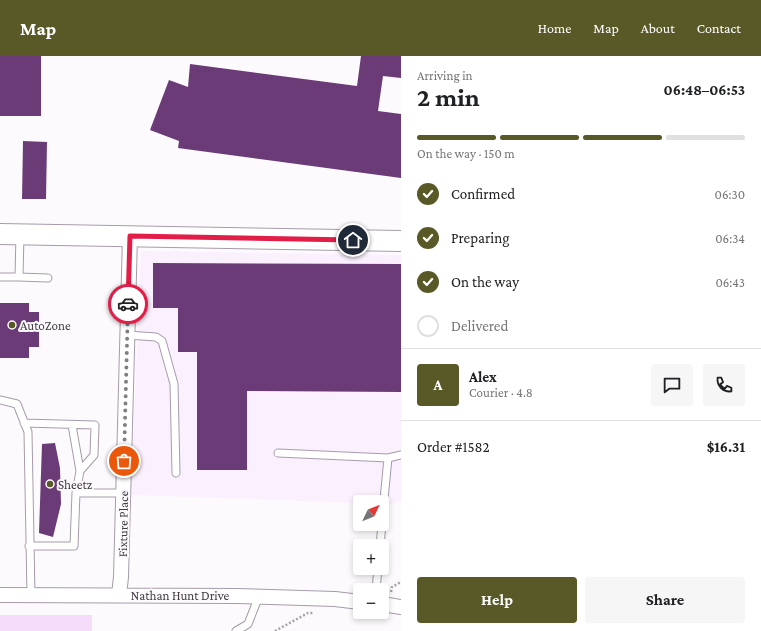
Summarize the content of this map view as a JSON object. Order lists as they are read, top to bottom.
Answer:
{
  "streets": {
    "street": ["Fixture Place", "Nathan Hunt Drive"]
  },
  "crossings": [
    ["Fixture Place", "Nathan Hunt Drive"]
  ],
  "places": ["AutoZone", "Sheetz"],
  "north": "top right",
  "page": {
    "header": "Map",
    "nav": [
      "Home",
      "Map",
      "About",
      "Contact"
    ],
    "heading": ["2 min", "Arriving in", "06:48–06:53"],
    "panel": [
      "Alex",
      "Courier · 4.8",
      "Order #1582",
      "$16.31"
    ],
    "bar": "On the way · 150 m",
    "list": [
      ["Confirmed", "06:30"],
      ["Preparing", "06:34"],
      ["On the way", "06:43"],
      "Delivered"
    ],
    "round": "A",
    "map_buttons": ["+", "−"],
    "buttons": ["Help", "Share"]
  }
}
